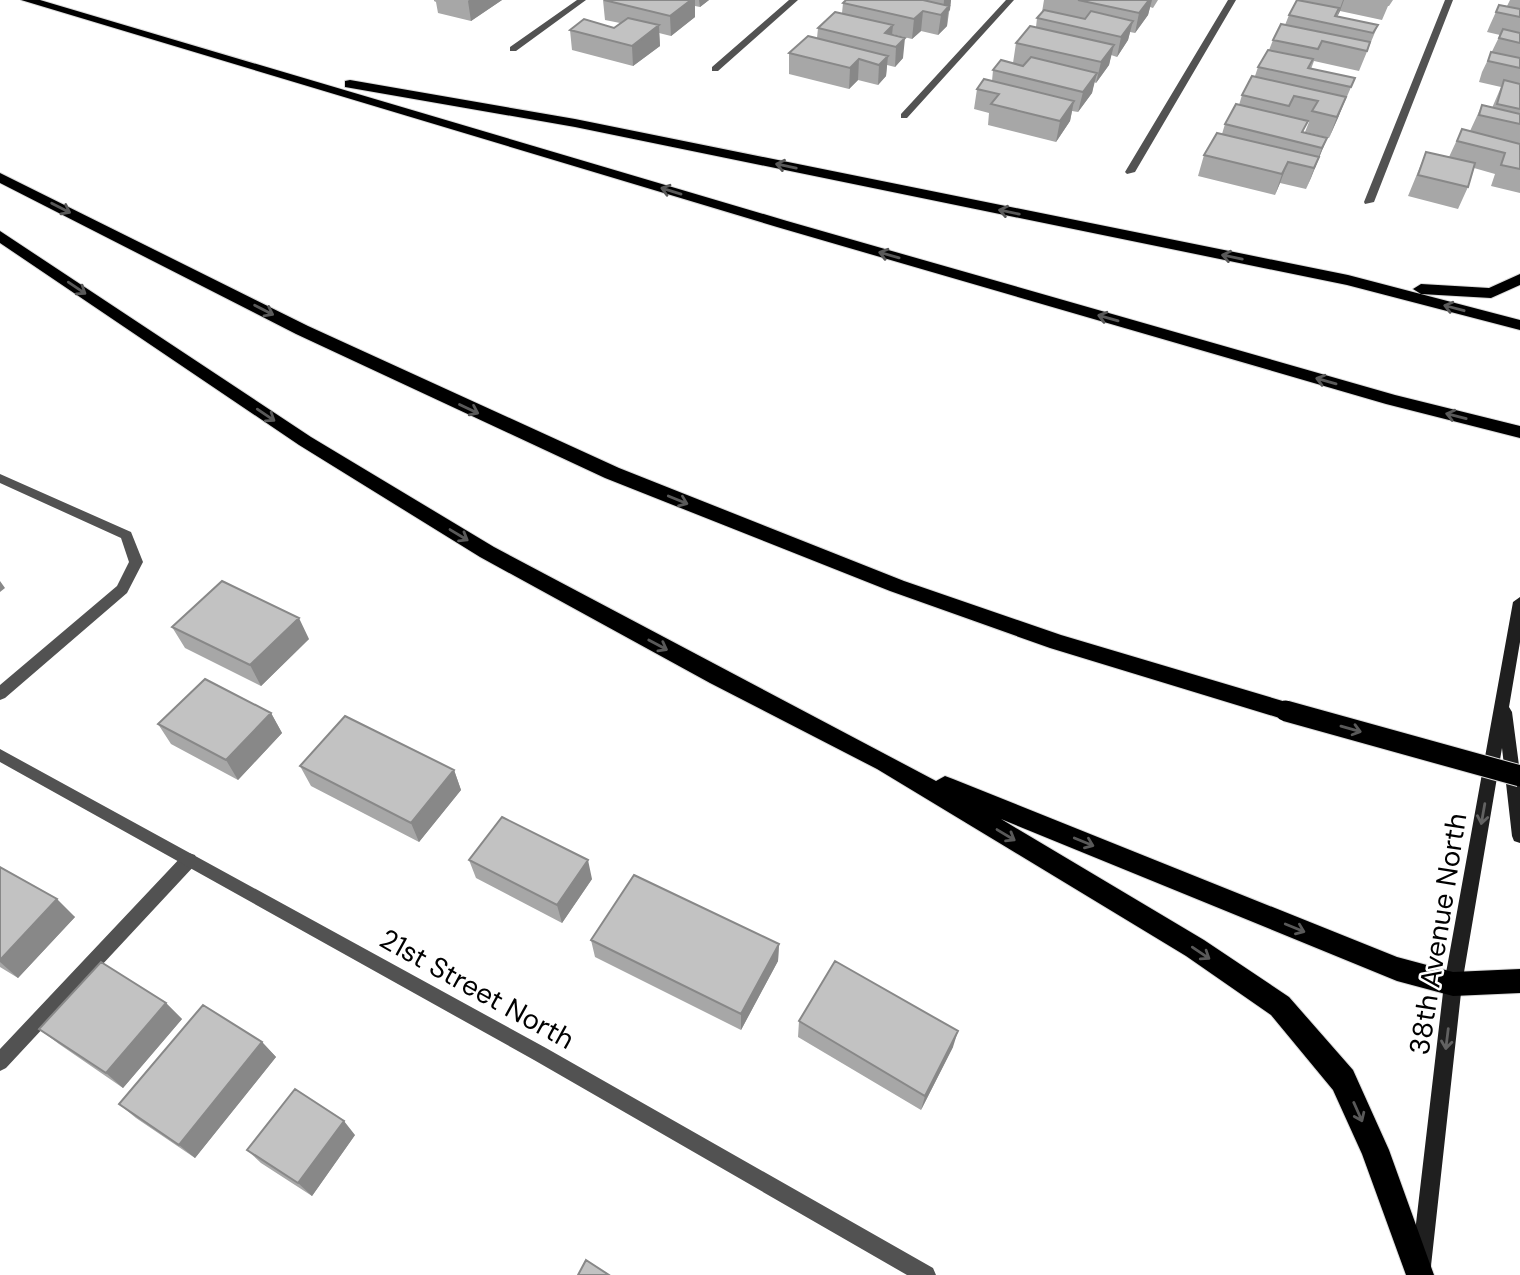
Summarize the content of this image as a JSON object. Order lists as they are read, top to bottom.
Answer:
{
  "streets": {
    "main road": ["38th Avenue North"],
    "street": ["21st Street North"]
  },
  "one_way": ["38th Avenue North"]
}
